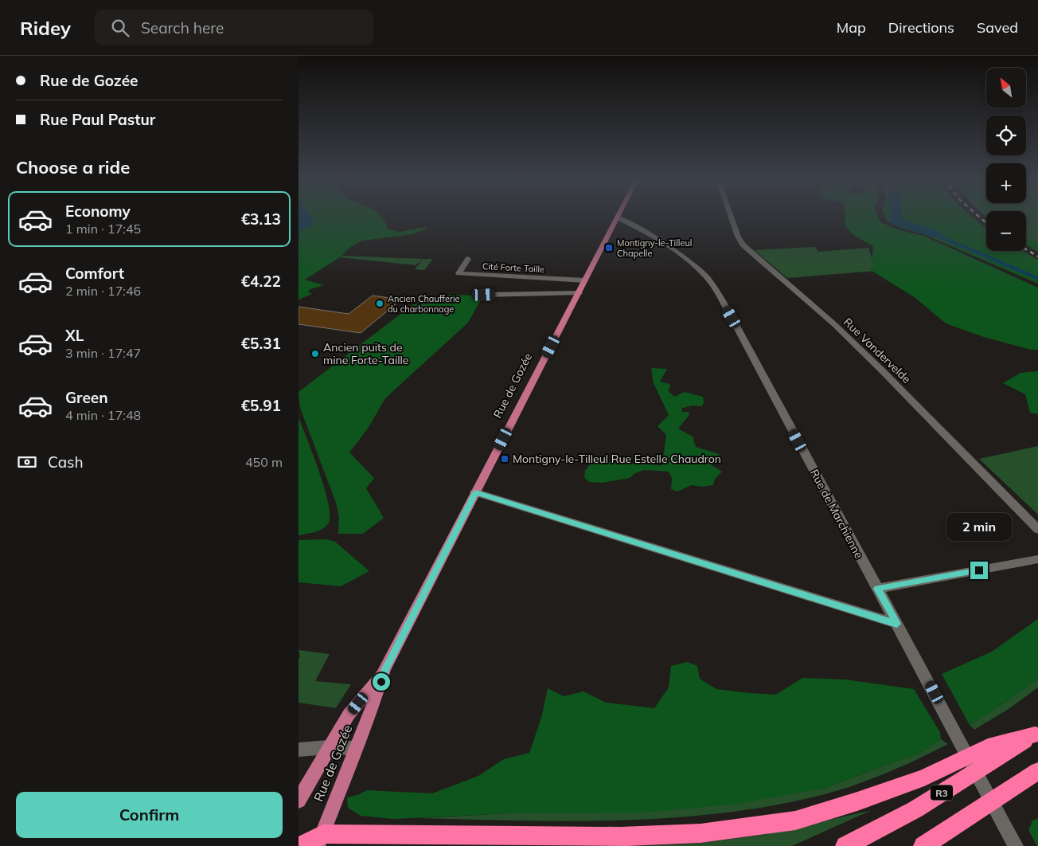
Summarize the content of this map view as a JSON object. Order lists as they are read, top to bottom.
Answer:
{
  "streets": {
    "highway": ["R3"],
    "main road": ["Rue de Gozée"],
    "street": ["Cité Forte Taille", "Rue Vandervelde", "Rue de Marchienne"]
  },
  "crossings": [
    ["Cité Forte Taille", "Rue de Gozée"],
    ["Rue de Gozée", "Rue de Marchienne"]
  ],
  "places": {
    "transit": ["Montigny-le-Tilleul Chapelle", "Montigny-le-Tilleul Rue Estelle Chaudron"],
    "other": ["Ancien Chaufferie du charbonnage", "Ancien puits de mine Forte-Taille"]
  },
  "north": "top left",
  "page": {
    "header": "Ridey",
    "search": "Search here",
    "nav": ["Map", "Directions", "Saved"],
    "banner": ["Rue de Gozée", "Rue Paul Pastur"],
    "map_buttons": ["+", "−"],
    "heading": "Choose a ride",
    "list": [
      {
        "name": "Economy",
        "note": "1 min · 17:45",
        "value": "€3.13"
      },
      {
        "name": "Comfort",
        "note": "2 min · 17:46",
        "value": "€4.22"
      },
      {
        "name": "XL",
        "note": "3 min · 17:47",
        "value": "€5.31"
      },
      {
        "name": "Green",
        "note": "4 min · 17:48",
        "value": "€5.91"
      }
    ],
    "pay": ["Cash", "450 m"],
    "bubble": "2 min",
    "buttons": "Confirm"
  }
}
